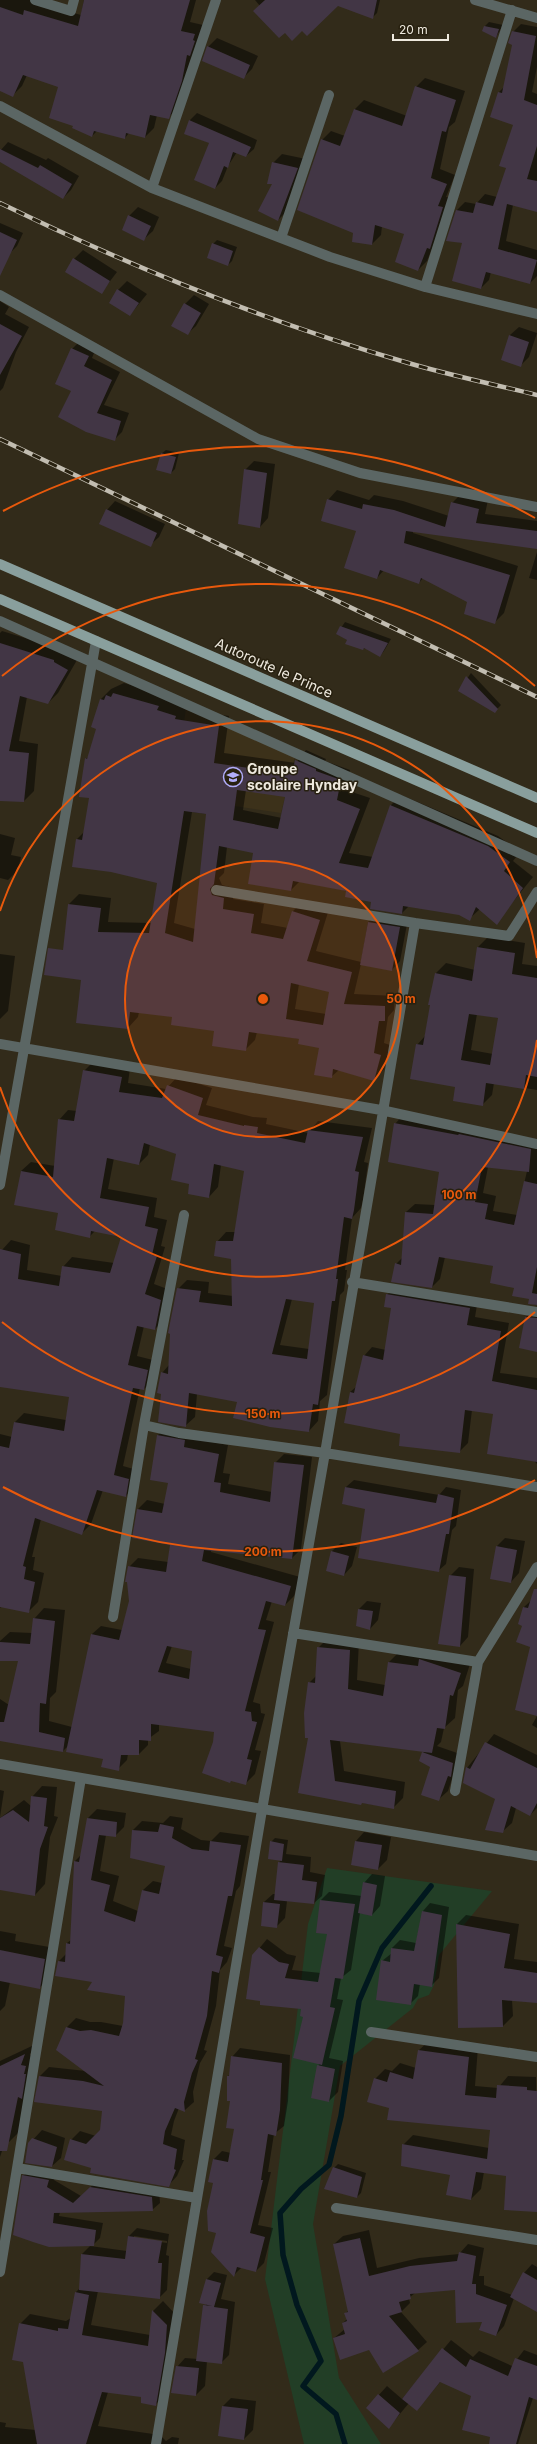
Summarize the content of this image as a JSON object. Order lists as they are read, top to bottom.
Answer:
{
  "streets": {
    "main road": ["Autoroute le Prince"]
  },
  "places": {
    "school or university": ["Groupe scolaire Hynday"]
  },
  "scale_bar": "20 m",
  "rings": [
    "50 m",
    "100 m",
    "150 m",
    "200 m"
  ]
}
